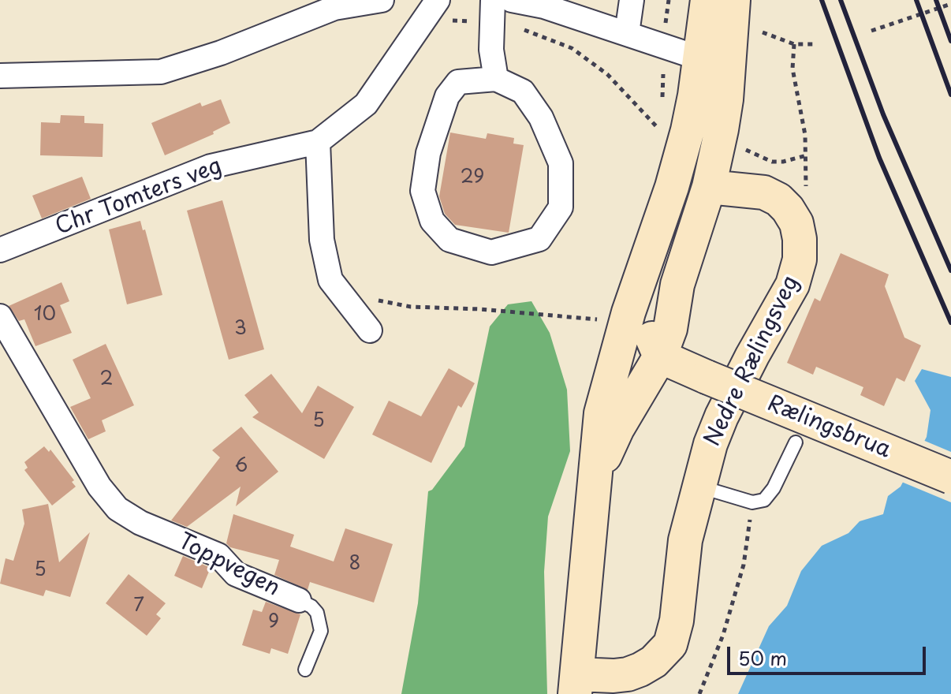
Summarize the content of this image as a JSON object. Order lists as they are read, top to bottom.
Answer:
{
  "streets": {
    "main road": ["Nedre Rælingsveg", "Rælingsbrua"],
    "street": ["Chr Tomters veg", "Toppvegen"]
  },
  "crossings": [
    ["Nedre Rælingsveg", "Rælingsbrua"]
  ],
  "house_numbers": [
    "29",
    "10",
    "3",
    "2",
    "5",
    "6",
    "8",
    "5",
    "7",
    "9"
  ],
  "scale_bar": "50 m"
}
